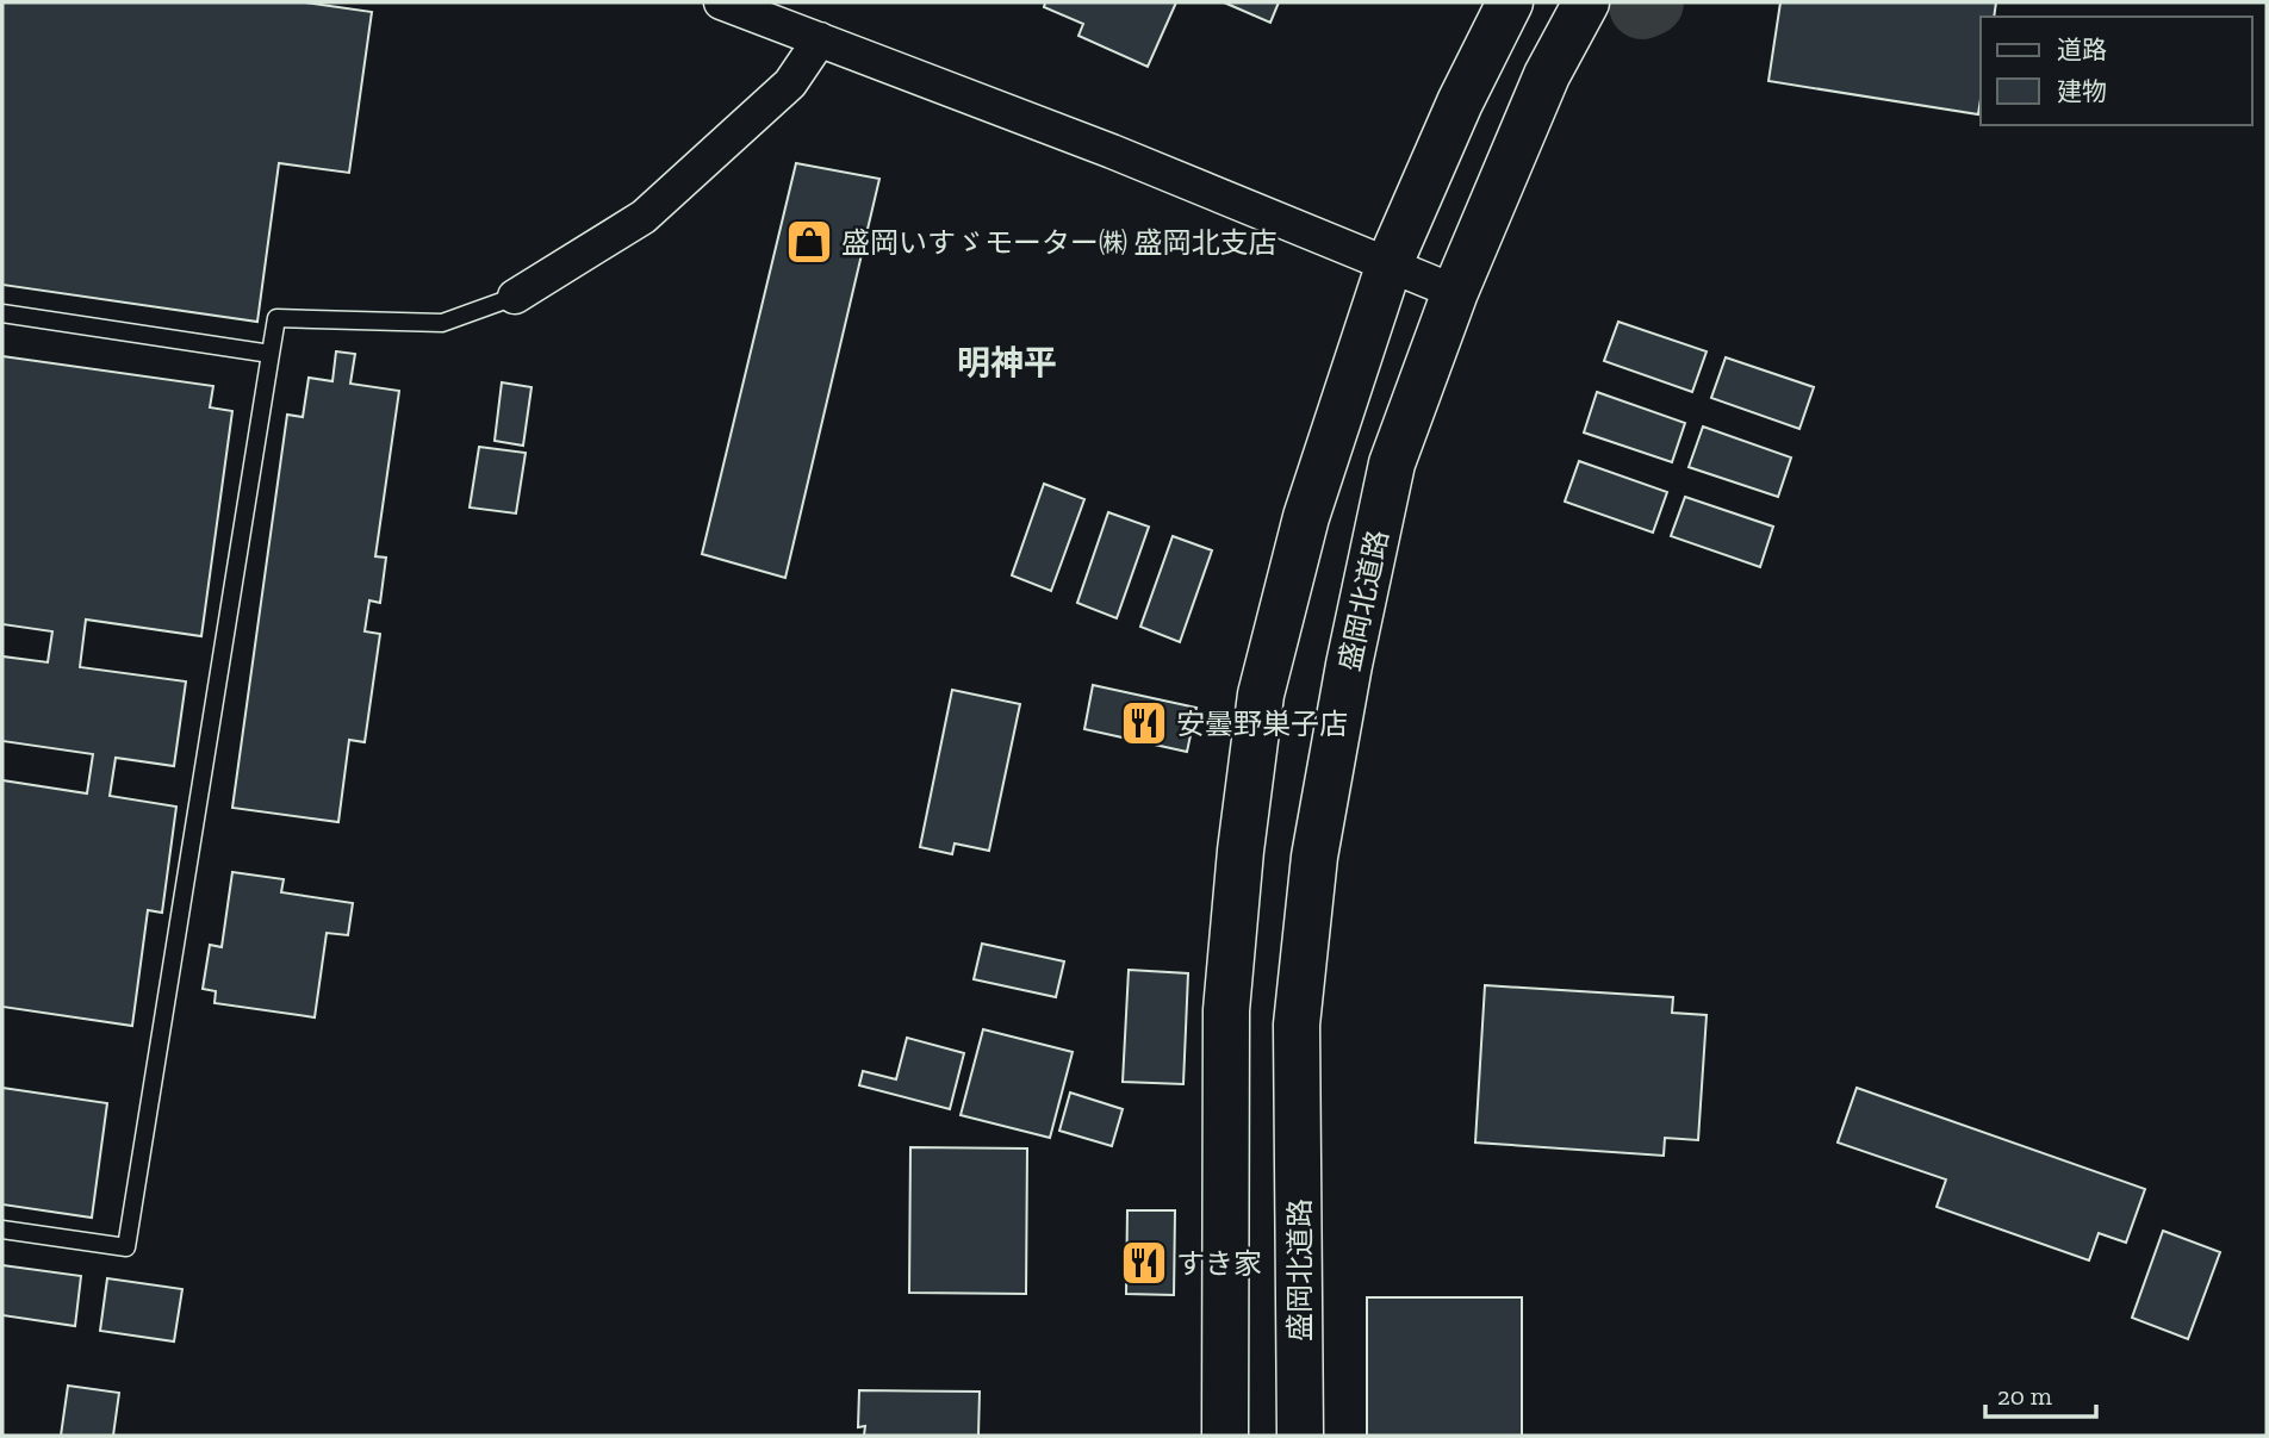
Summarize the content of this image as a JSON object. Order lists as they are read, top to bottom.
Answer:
{
  "streets": {
    "highway": ["盛岡北道路"]
  },
  "districts": ["明神平"],
  "places": {
    "shop": ["盛岡いすゞモーター㈱ 盛岡北支店"],
    "restaurant": ["安曇野巣子店", "すき家"]
  },
  "legend": ["道路", "建物"],
  "scale_bar": "20 m"
}
